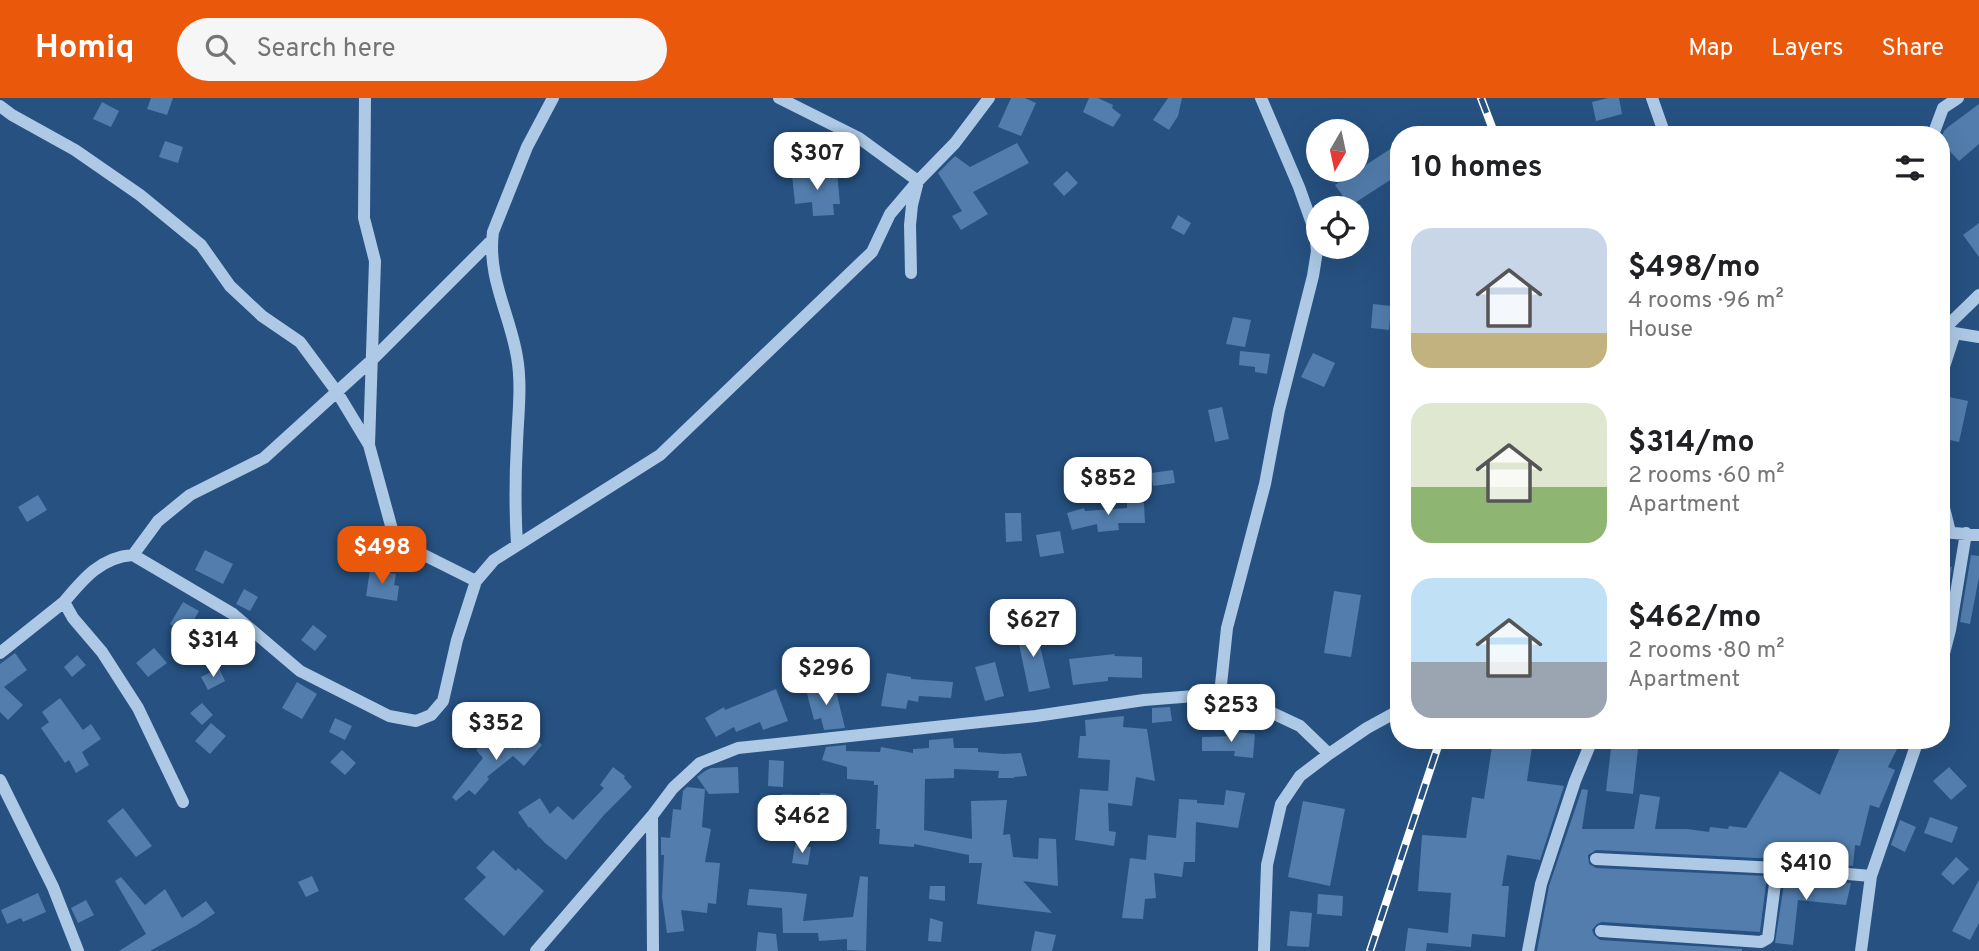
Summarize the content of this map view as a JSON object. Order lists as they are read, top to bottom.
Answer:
{
  "north": "bottom",
  "page": {
    "header": "Homiq",
    "search": "Search here",
    "nav": ["Map", "Layers", "Share"],
    "heading": "10 homes",
    "price": [
      "$307",
      "$852",
      "$498",
      "$627",
      "$314",
      "$296",
      "$253",
      "$352",
      "$462",
      "$410"
    ],
    "list": [
      {
        "name": "$498/mo",
        "note": "4 rooms · 96 m² · House"
      },
      {
        "name": "$314/mo",
        "note": "2 rooms · 60 m² · Apartment"
      },
      {
        "name": "$462/mo",
        "note": "2 rooms · 80 m² · Apartment"
      }
    ]
  }
}
